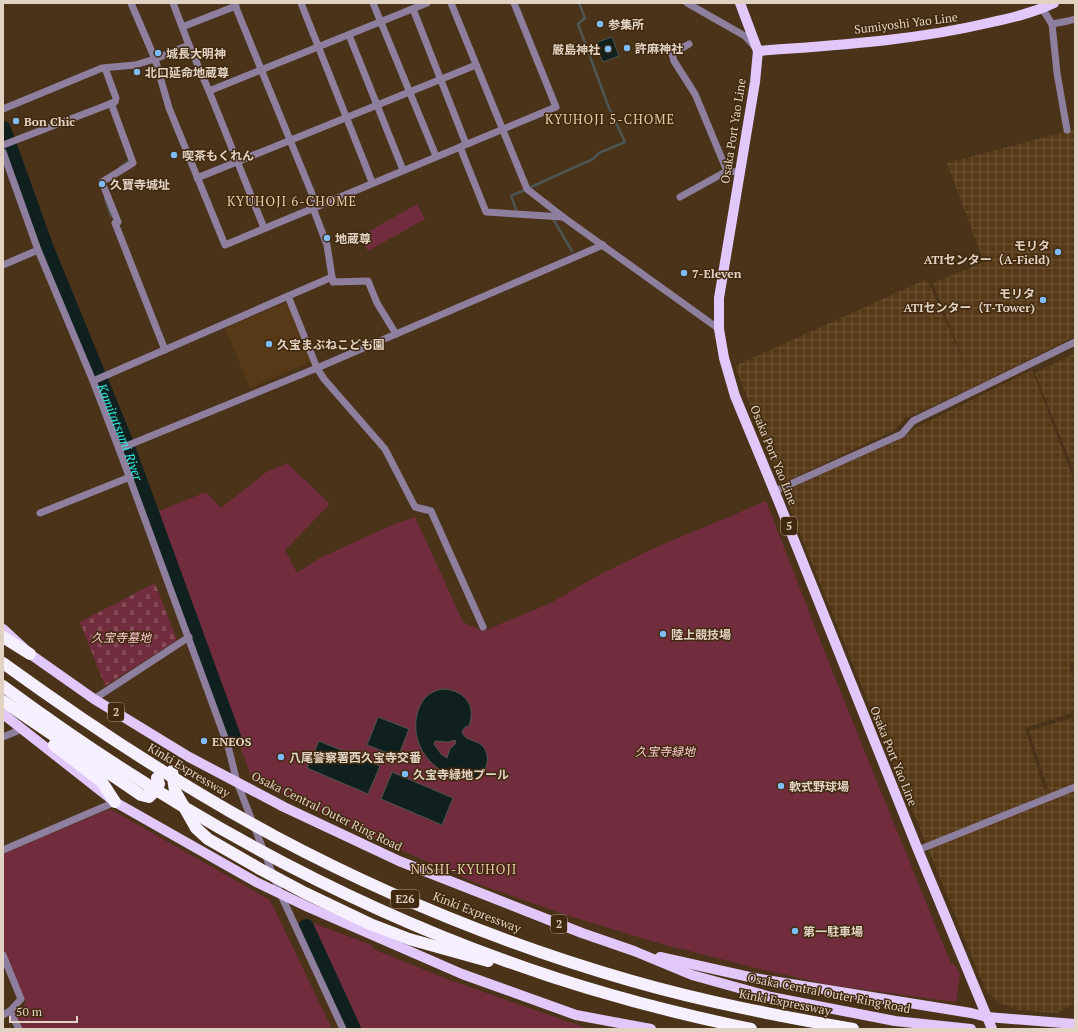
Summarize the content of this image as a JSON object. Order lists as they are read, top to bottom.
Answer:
{
  "streets": {
    "highway": ["Kinki Expressway", "E26"],
    "main road": [
      "Sumiyoshi Yao Line",
      "Osaka Port Yao Line",
      "5",
      "2",
      "Osaka Central Outer Ring Road"
    ]
  },
  "crossings": [
    ["Sumiyoshi Yao Line", "Osaka Port Yao Line"],
    ["Osaka Port Yao Line", "2"],
    ["2", "Osaka Central Outer Ring Road"]
  ],
  "districts": ["KYUHOJI 5-CHOME", "KYUHOJI 6-CHOME", "NISHI-KYUHOJI"],
  "water": ["Kamitatsumi River"],
  "parks": ["久宝寺墓地", "久宝寺緑地"],
  "places": [
    "参集所",
    "許麻神社",
    "厳島神社",
    "城長大明神",
    "北口延命地蔵尊",
    "Bon Chic",
    "喫茶もくれん",
    "久寶寺城址",
    "地蔵尊",
    "モリタ ATIセンター（A-Field)",
    "7-Eleven",
    "モリタ ATIセンター（T-Tower)",
    "久宝まぶねこども園",
    "陸上競技場",
    "ENEOS",
    "八尾警察署西久宝寺交番",
    "久宝寺緑地プール",
    "軟式野球場",
    "第一駐車場"
  ],
  "scale_bar": "50 m"
}
